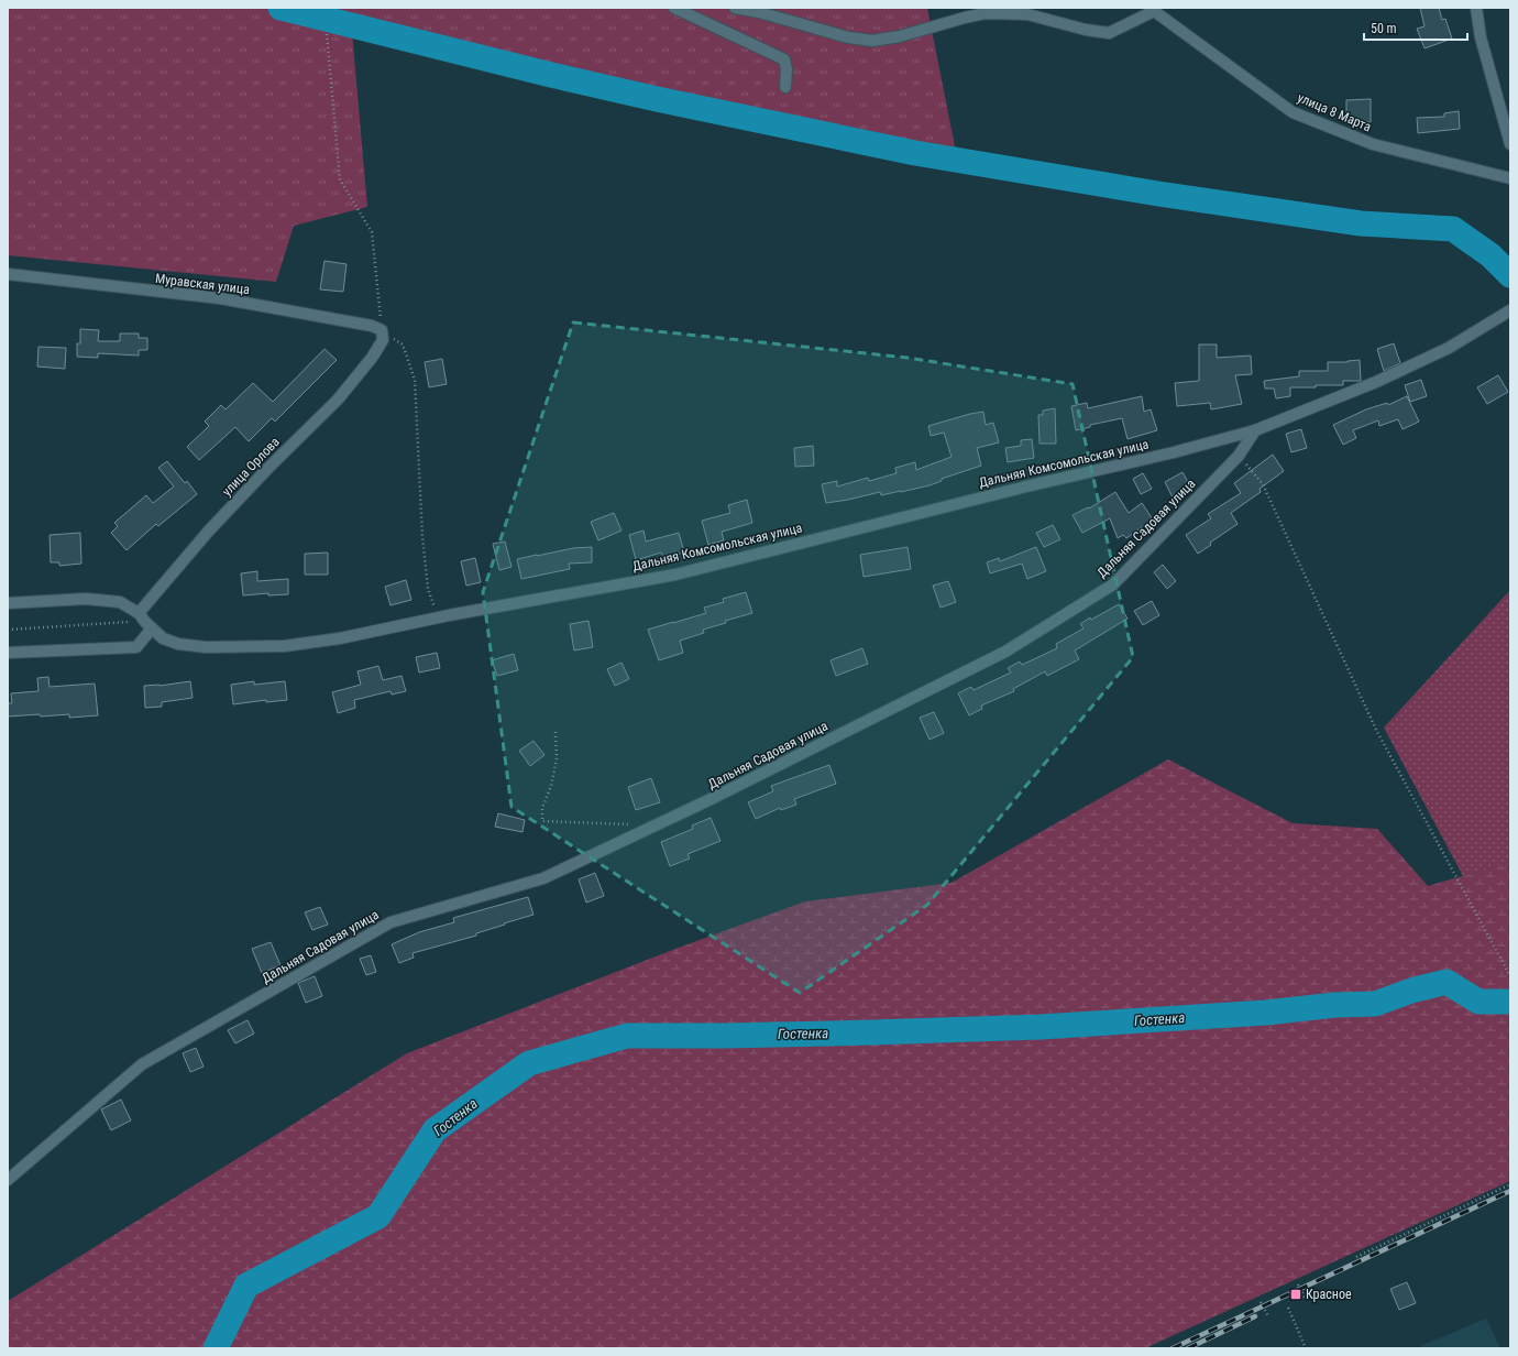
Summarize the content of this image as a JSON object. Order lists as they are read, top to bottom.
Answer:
{
  "streets": {
    "street": [
      "улица 8 Марта",
      "Муравская улица",
      "Дальняя Комсомольская улица",
      "улица Орлова",
      "Дальняя Садовая улица"
    ]
  },
  "crossings": [
    ["Муравская улица", "улица Орлова"],
    ["Дальняя Комсомольская улица", "улица Орлова"],
    ["Дальняя Комсомольская улица", "Дальняя Садовая улица"]
  ],
  "water": ["Гостенка"],
  "places": {
    "transit": ["Красное"]
  },
  "scale_bar": "50 m"
}
